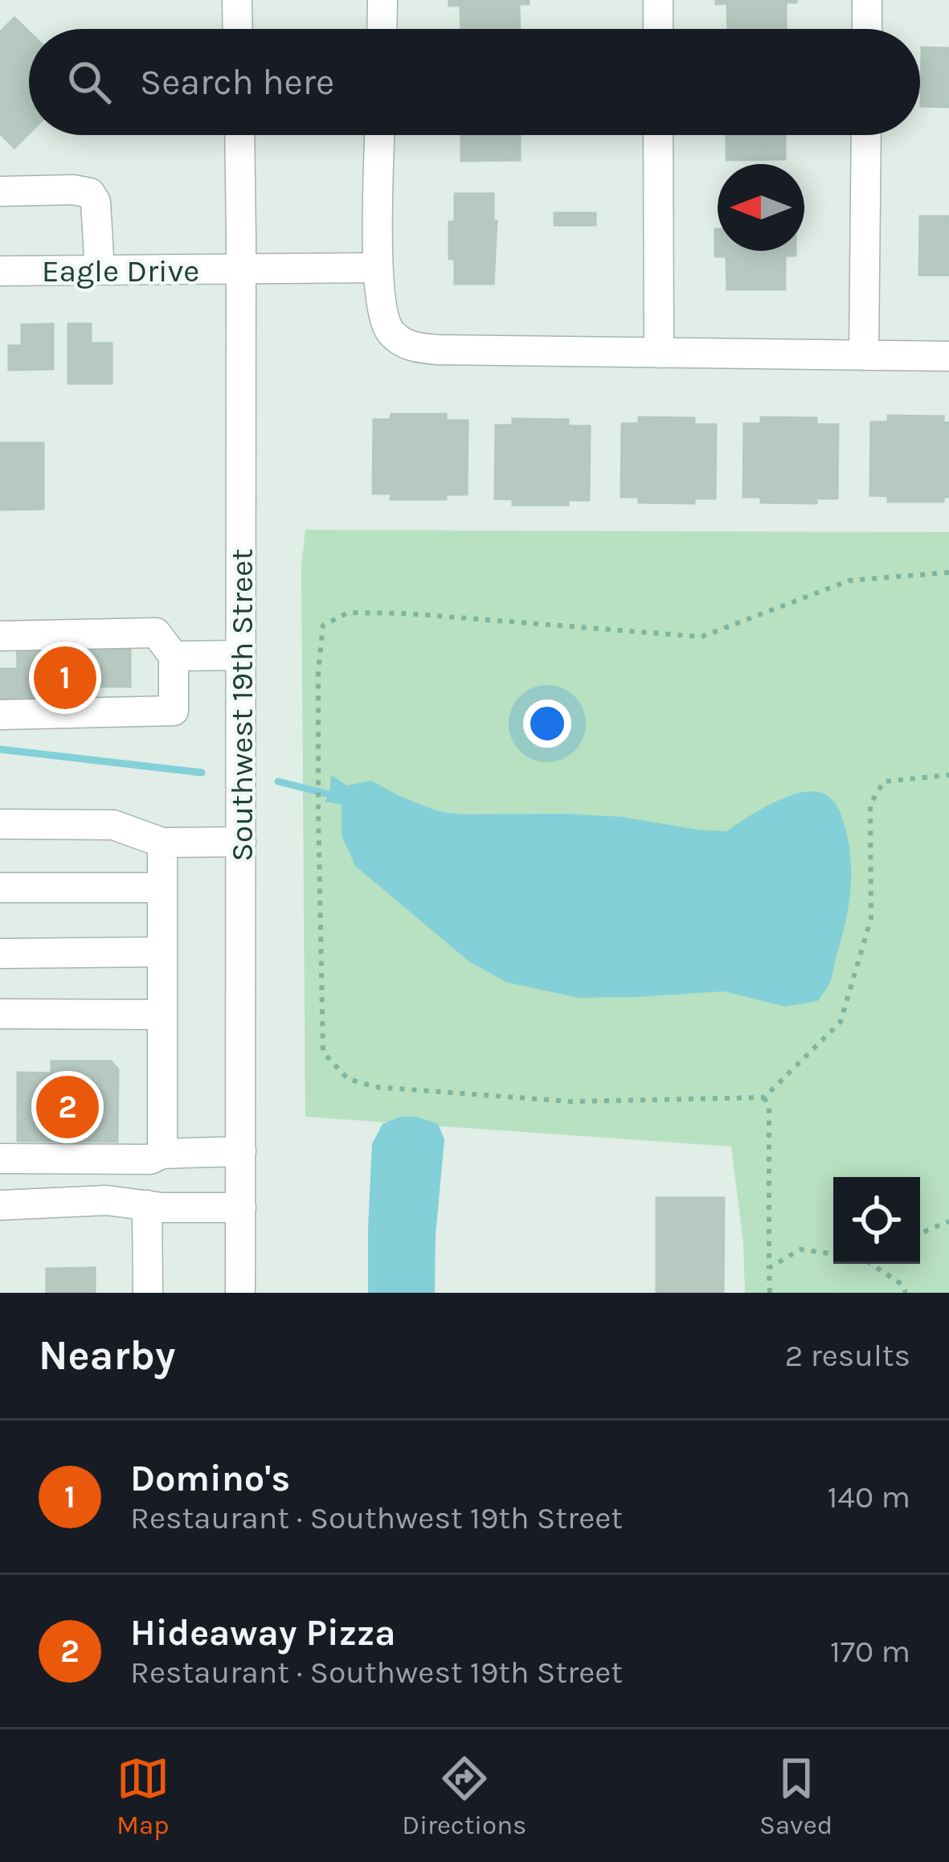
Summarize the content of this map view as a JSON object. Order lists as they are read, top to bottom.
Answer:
{
  "streets": {
    "street": ["Eagle Drive", "Southwest 19th Street"]
  },
  "crossings": [
    ["Eagle Drive", "Southwest 19th Street"]
  ],
  "north": "left",
  "page": {
    "search": "Search here",
    "pins": ["1", "2"],
    "heading": ["Nearby", "2 results"],
    "list": [
      {
        "mark": "1",
        "name": "Domino's",
        "note": "Restaurant · Southwest 19th Street",
        "value": "140 m"
      },
      {
        "mark": "2",
        "name": "Hideaway Pizza",
        "note": "Restaurant · Southwest 19th Street",
        "value": "170 m"
      }
    ],
    "nav": ["Map", "Directions", "Saved"]
  }
}
